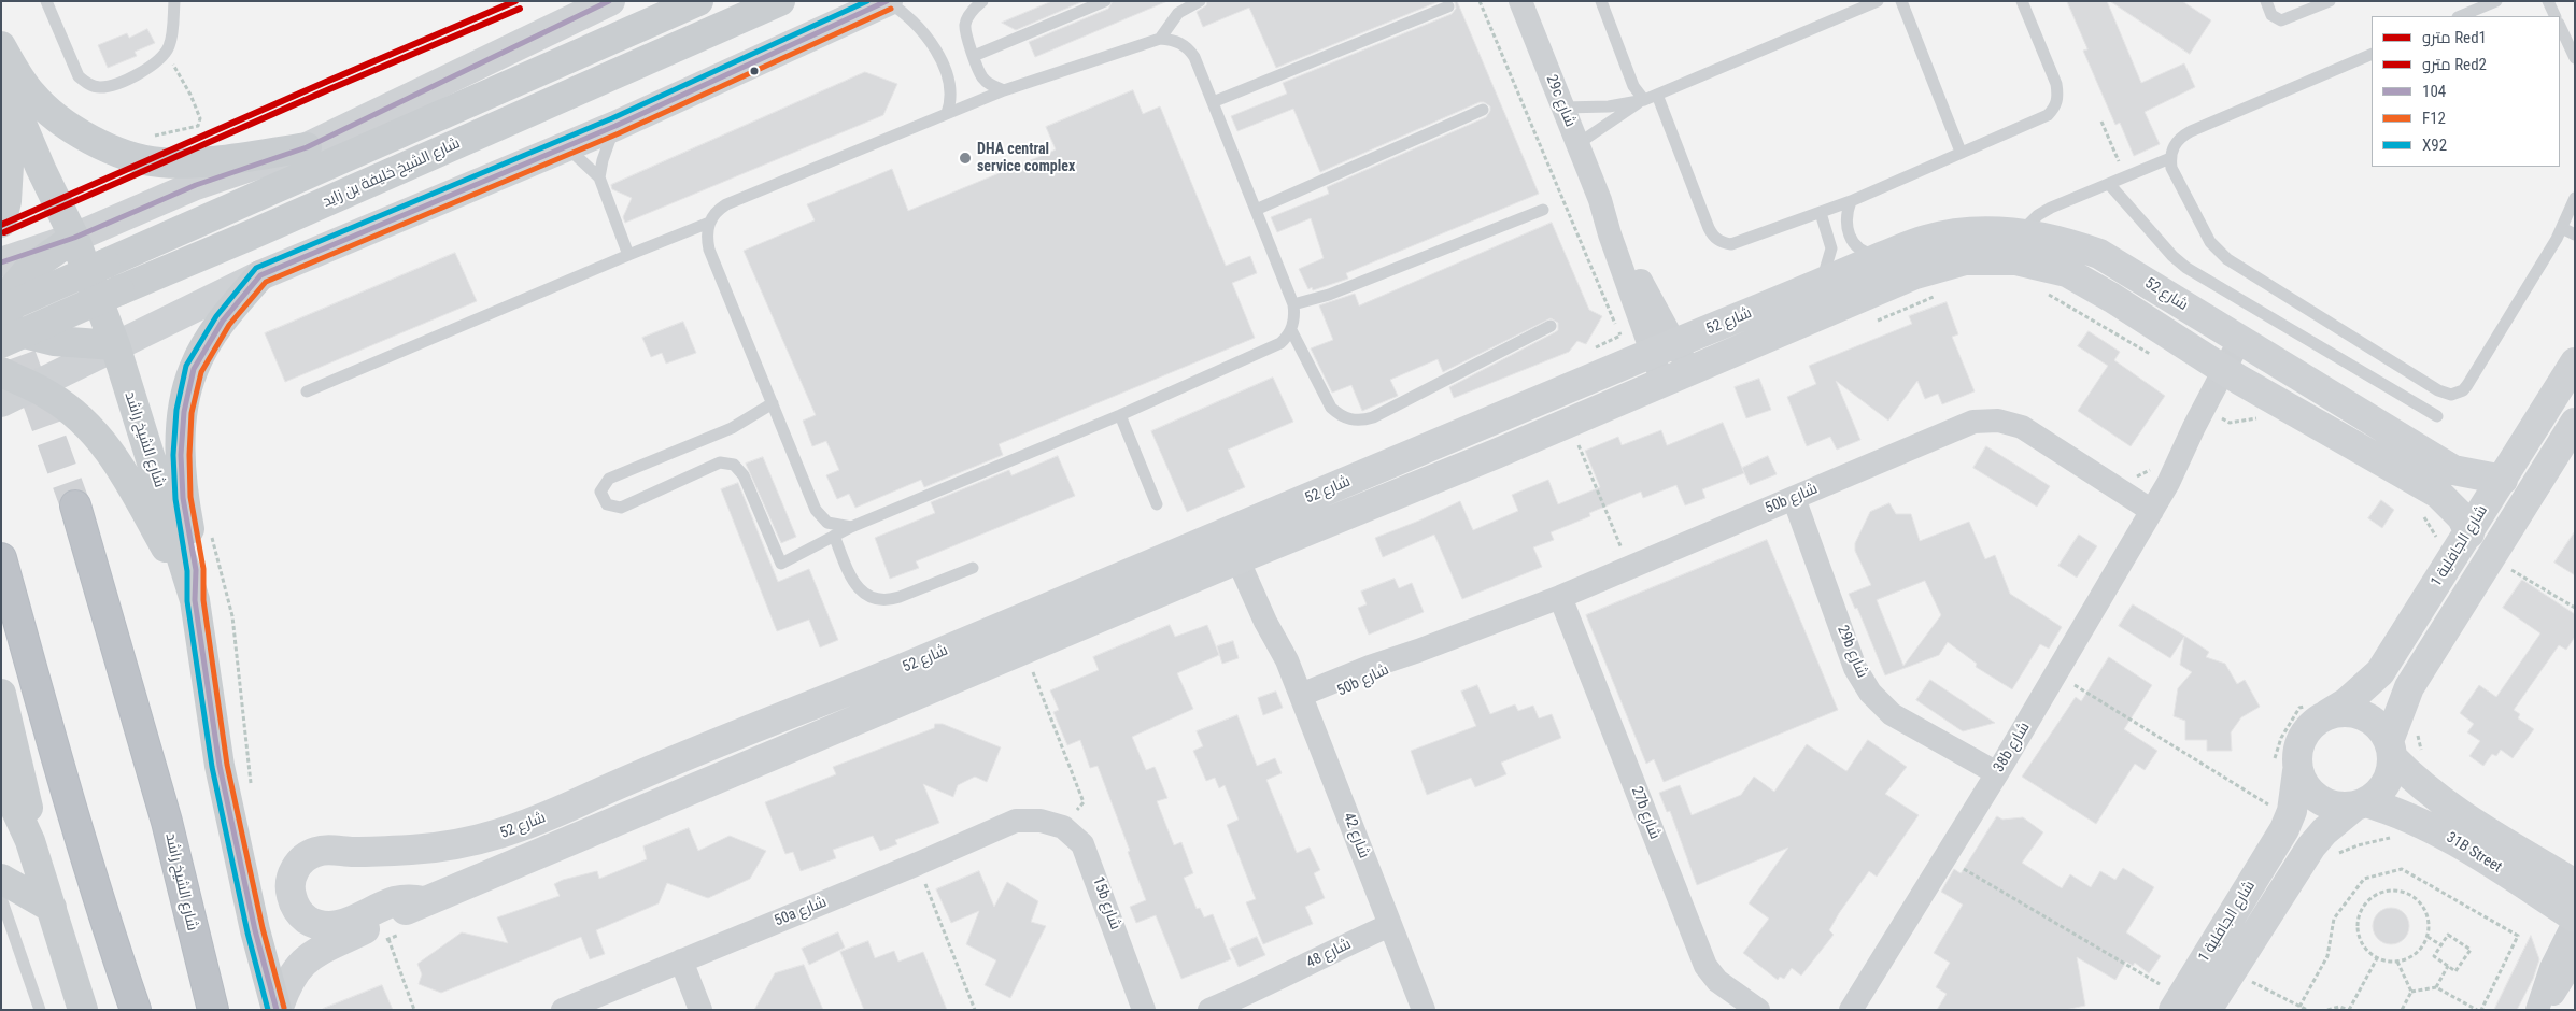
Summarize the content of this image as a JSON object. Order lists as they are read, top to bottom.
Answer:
{
  "streets": {
    "highway": ["شارع الشيخ راشد"],
    "main road": ["شارع الشيخ خليفة بن زايد"],
    "street": [
      "29c شارع",
      "شارع 52",
      "50b شارع",
      "شارع الجافلية 1",
      "29b شارع",
      "38b شارع",
      "27b شارع",
      "شارع 42",
      "31B Street",
      "15b شارع",
      "50a شارع",
      "شارع 48"
    ]
  },
  "crossings": [
    ["29c شارع", "شارع 52"],
    ["شارع 52", "شارع الشيخ راشد"],
    ["شارع 52", "شارع الجافلية 1"],
    ["شارع 52", "38b شارع"],
    ["شارع 52", "شارع 42"],
    ["50b شارع", "29b شارع"],
    ["50b شارع", "38b شارع"],
    ["50b شارع", "27b شارع"],
    ["50b شارع", "شارع 42"],
    ["شارع الجافلية 1", "31B Street"],
    ["29b شارع", "38b شارع"],
    ["شارع 42", "شارع 48"],
    ["15b شارع", "50a شارع"]
  ],
  "places": ["DHA central service complex"],
  "lines": [
    "metro line Red1",
    "transit line 104",
    "transit line X92",
    "metro line Red2",
    "transit line F12"
  ],
  "legend": [
    "مترو Red1",
    "مترو Red2",
    "104",
    "F12",
    "X92"
  ]
}
